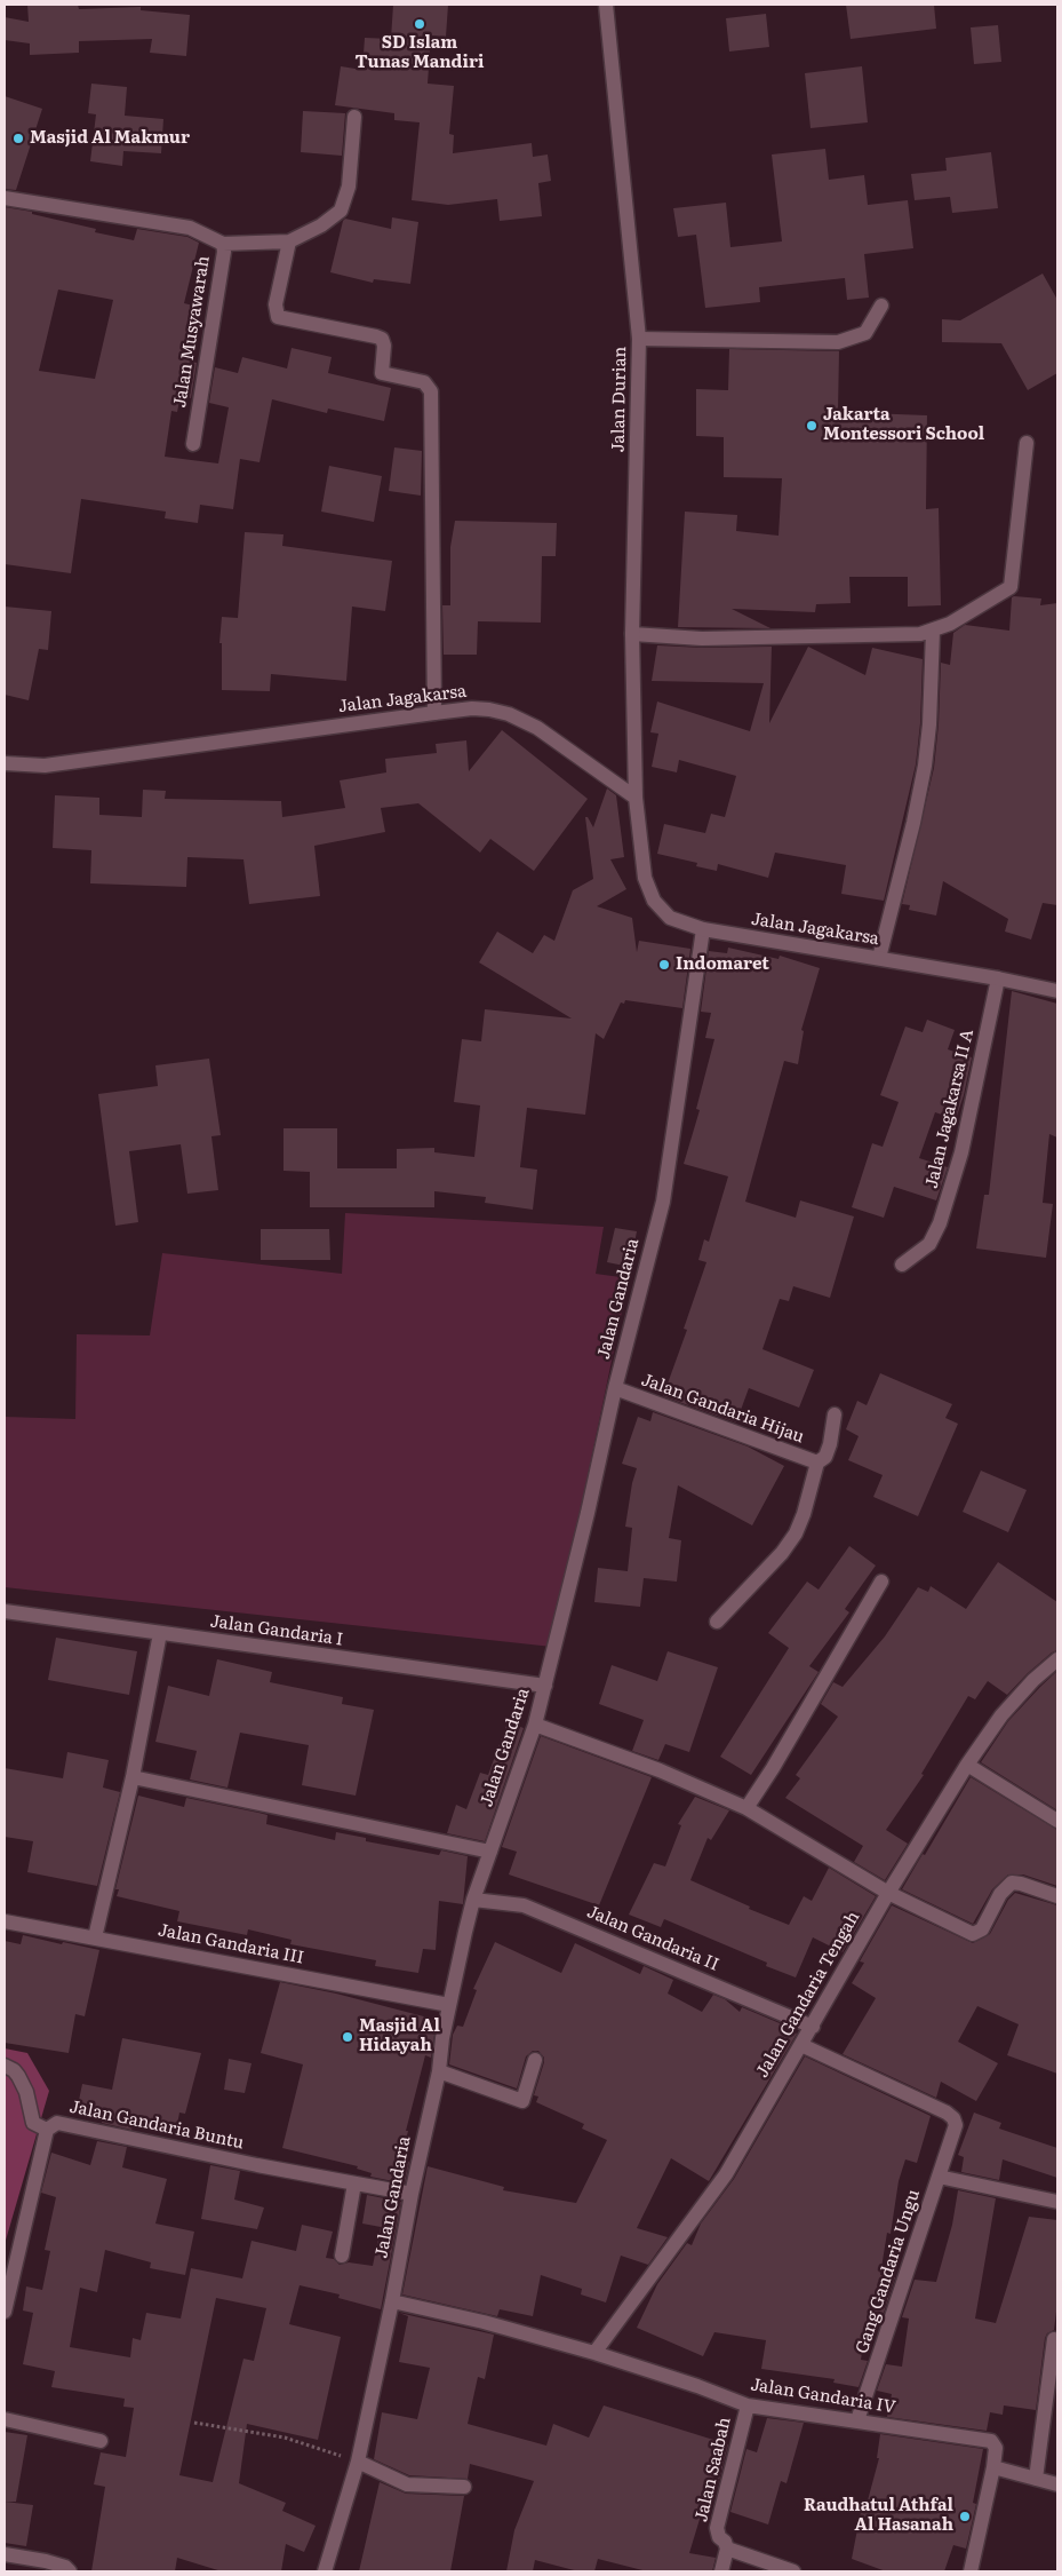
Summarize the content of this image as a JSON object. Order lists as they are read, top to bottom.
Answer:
{
  "streets": {
    "street": [
      "Jalan Musyawarah",
      "Jalan Durian",
      "Jalan Jagakarsa",
      "Jalan Jagakarsa II A",
      "Jalan Gandaria",
      "Jalan Gandaria Hijau",
      "Jalan Gandaria I",
      "Jalan Gandaria II",
      "Jalan Gandaria III",
      "Jalan Gandaria Tengah",
      "Jalan Gandaria Buntu",
      "Gang Gandaria Ungu",
      "Jalan Gandaria IV",
      "Jalan Saabah"
    ]
  },
  "crossings": [
    ["Jalan Durian", "Jalan Jagakarsa"],
    ["Jalan Jagakarsa", "Jalan Jagakarsa II A"],
    ["Jalan Jagakarsa", "Jalan Gandaria"],
    ["Jalan Gandaria", "Jalan Gandaria Hijau"],
    ["Jalan Gandaria", "Jalan Gandaria I"],
    ["Jalan Gandaria", "Jalan Gandaria II"],
    ["Jalan Gandaria", "Jalan Gandaria III"],
    ["Jalan Gandaria", "Jalan Gandaria Buntu"],
    ["Jalan Gandaria", "Jalan Gandaria IV"],
    ["Jalan Gandaria II", "Jalan Gandaria Tengah"],
    ["Jalan Gandaria Tengah", "Gang Gandaria Ungu"],
    ["Jalan Gandaria Tengah", "Jalan Gandaria IV"],
    ["Gang Gandaria Ungu", "Jalan Gandaria IV"],
    ["Jalan Gandaria IV", "Jalan Saabah"]
  ],
  "places": [
    "SD Islam Tunas Mandiri",
    "Masjid Al Makmur",
    "Jakarta Montessori School",
    "Indomaret",
    "Masjid Al Hidayah",
    "Raudhatul Athfal Al Hasanah"
  ]
}
